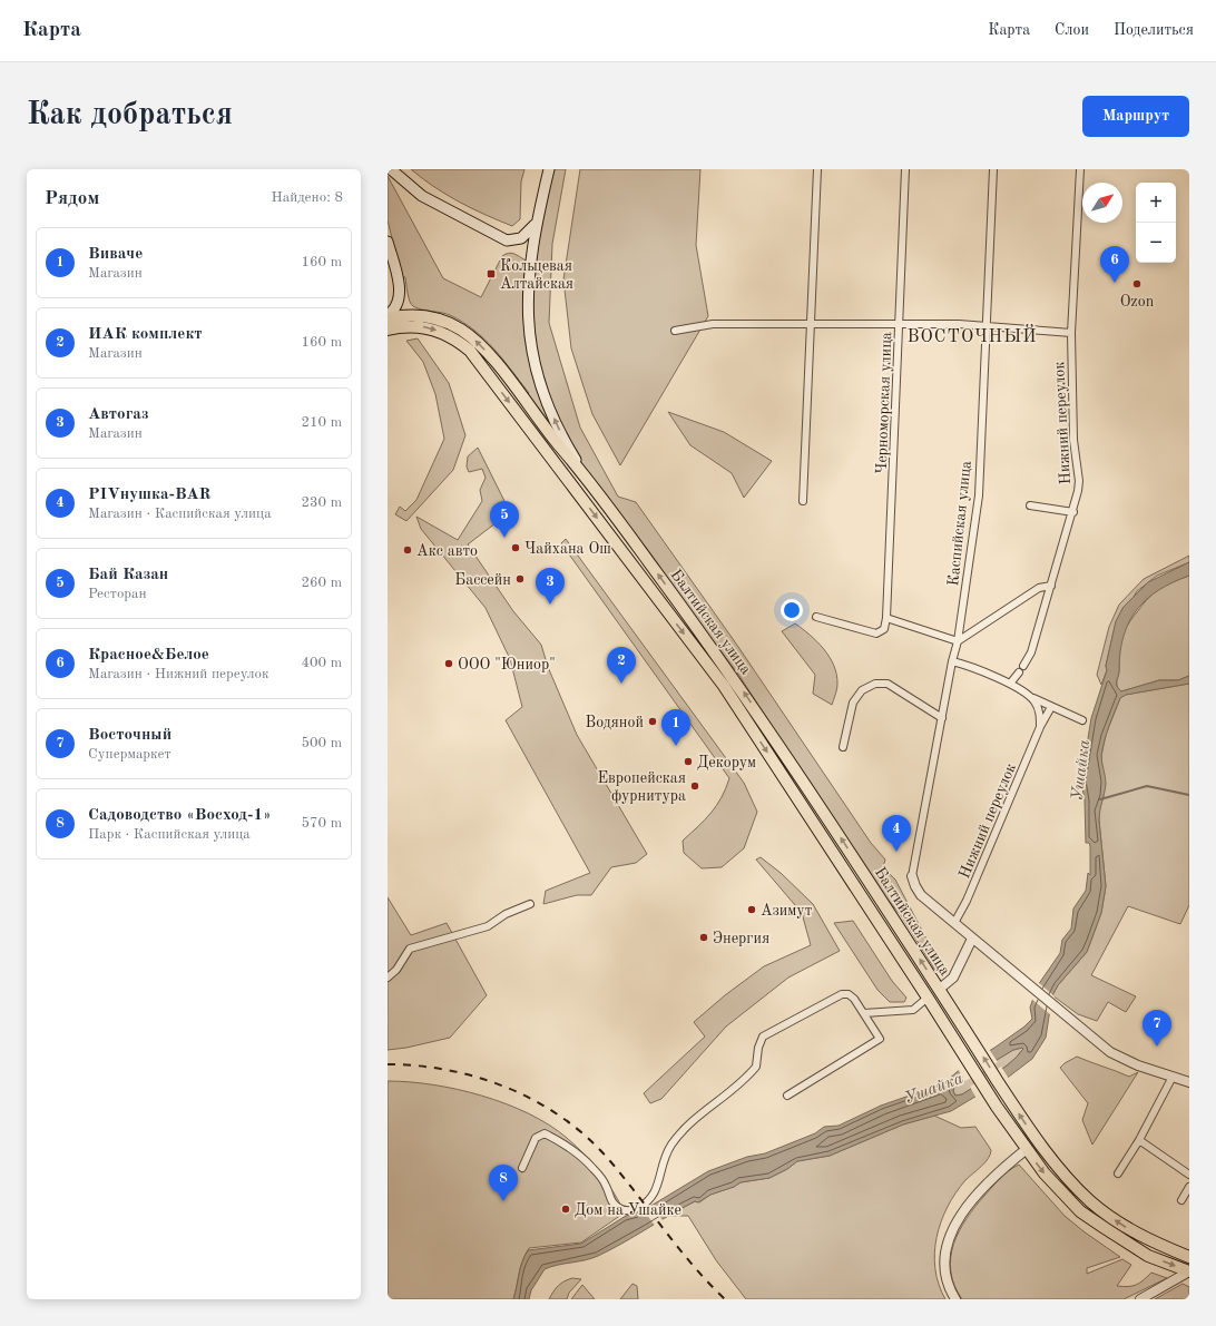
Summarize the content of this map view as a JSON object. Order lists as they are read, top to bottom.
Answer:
{
  "streets": {
    "main road": ["Балтийская улица"],
    "street": ["Черноморская улица", "Нижний переулок", "Каспийская улица"]
  },
  "crossings": [
    ["Нижний переулок", "Балтийская улица"],
    ["Каспийская улица", "Балтийская улица"]
  ],
  "districts": ["ВОСТОЧНЫЙ"],
  "water": ["Ушайка"],
  "places": {
    "transit": ["Кольцевая Алтайская"],
    "other": [
      "Ozon",
      "Чайхана Ош",
      "Акс авто",
      "Бассейн",
      "ООО \"Юниор\"",
      "Водяной",
      "Декорум",
      "Европейская фурнитура",
      "Азимут",
      "Энергия",
      "Дом на Ушайке"
    ]
  },
  "north": "top right",
  "page": {
    "header": "Карта",
    "nav": ["Карта", "Слои", "Поделиться"],
    "buttons": "Маршрут",
    "title": "Как добраться",
    "heading": ["Рядом", "Найдено: 8"],
    "map_buttons": ["+", "−"],
    "list": [
      {
        "mark": "1",
        "name": "Виваче",
        "note": "Магазин",
        "value": "160 m"
      },
      {
        "mark": "2",
        "name": "ИАК комплект",
        "note": "Магазин",
        "value": "160 m"
      },
      {
        "mark": "3",
        "name": "Автогаз",
        "note": "Магазин",
        "value": "210 m"
      },
      {
        "mark": "4",
        "name": "PIVнушка-BAR",
        "note": "Магазин · Каспийская улица",
        "value": "230 m"
      },
      {
        "mark": "5",
        "name": "Бай Казан",
        "note": "Ресторан",
        "value": "260 m"
      },
      {
        "mark": "6",
        "name": "Красное&Белое",
        "note": "Магазин · Нижний переулок",
        "value": "400 m"
      },
      {
        "mark": "7",
        "name": "Восточный",
        "note": "Супермаркет",
        "value": "500 m"
      },
      {
        "mark": "8",
        "name": "Садоводство «Восход-1»",
        "note": "Парк · Каспийская улица",
        "value": "570 m"
      }
    ],
    "pins": [
      "6",
      "5",
      "3",
      "2",
      "1",
      "4",
      "7",
      "8"
    ]
  }
}
